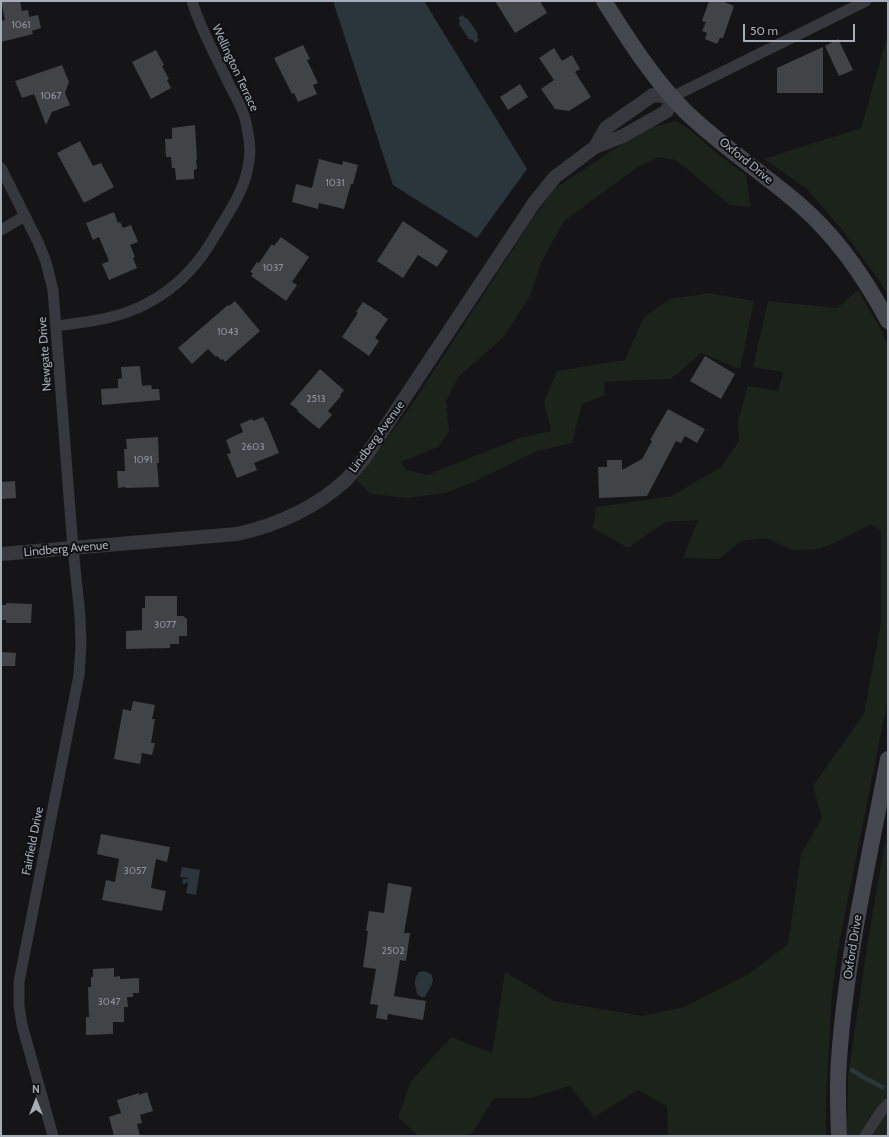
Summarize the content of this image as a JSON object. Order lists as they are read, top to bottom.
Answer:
{
  "streets": {
    "main road": ["Oxford Drive"],
    "street": [
      "Wellington Terrace",
      "Newgate Drive",
      "Lindberg Avenue",
      "Fairfield Drive"
    ]
  },
  "crossings": [
    ["Wellington Terrace", "Newgate Drive"],
    ["Oxford Drive", "Lindberg Avenue"],
    ["Newgate Drive", "Lindberg Avenue"],
    ["Newgate Drive", "Fairfield Drive"],
    ["Lindberg Avenue", "Fairfield Drive"]
  ],
  "house_numbers": [
    "1061",
    "1067",
    "1031",
    "1037",
    "1043",
    "2513",
    "2603",
    "1091",
    "3077",
    "3057",
    "2502",
    "3047"
  ],
  "scale_bar": "50 m",
  "north": "top"
}
